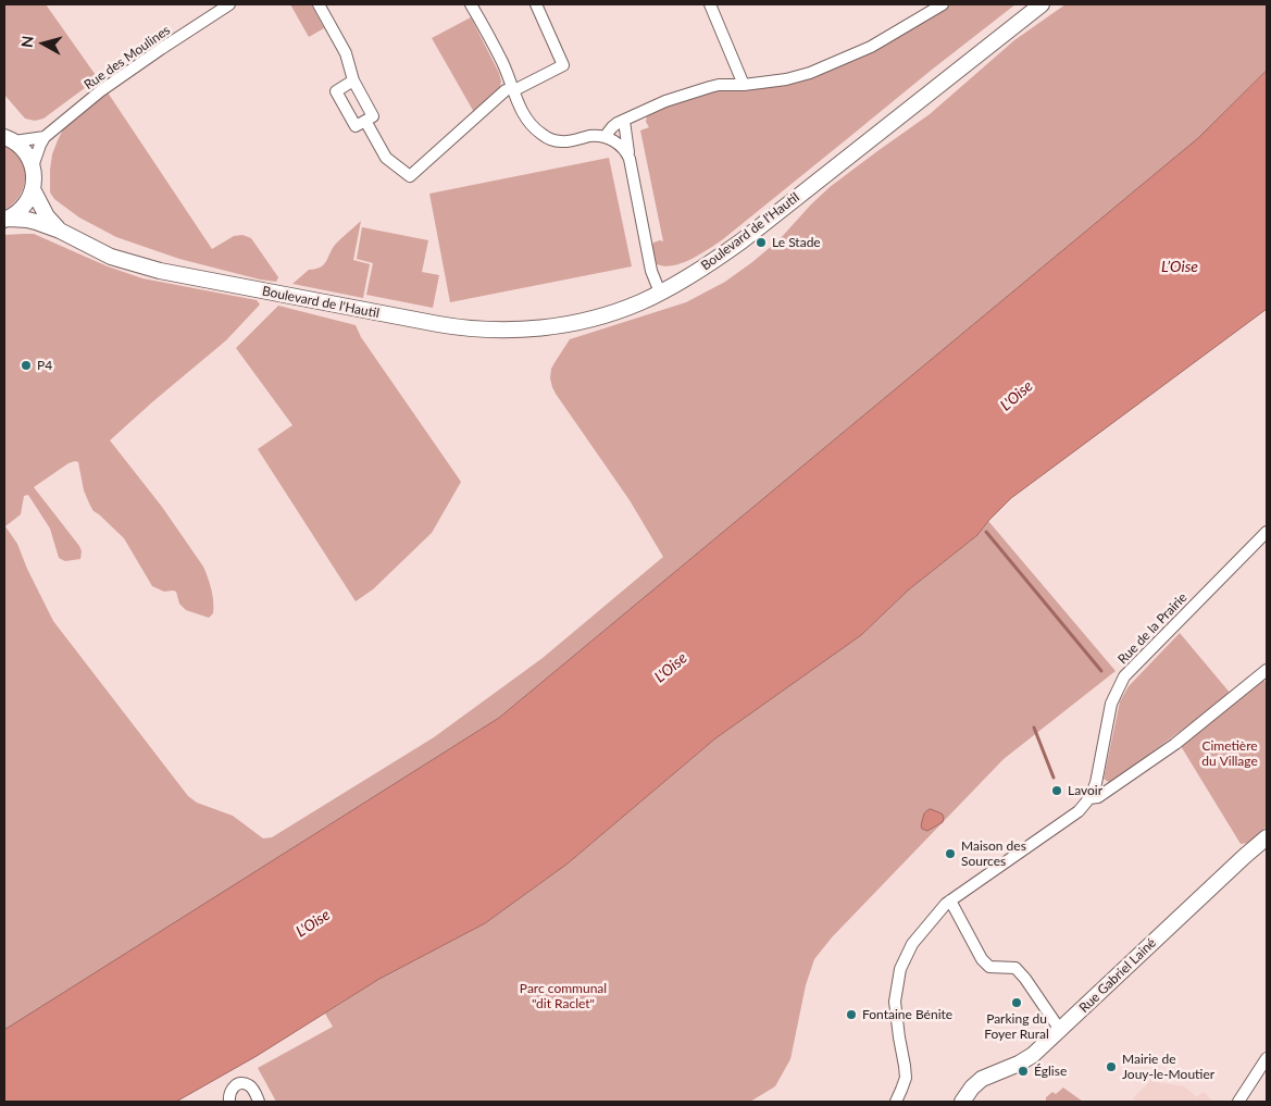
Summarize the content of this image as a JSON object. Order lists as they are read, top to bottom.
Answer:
{
  "streets": {
    "main road": ["Boulevard de l'Hautil", "Rue Gabriel Lainé"],
    "street": ["Rue des Moulines", "Rue de la Prairie"]
  },
  "water": ["L’Oise", "L'Oise"],
  "parks": ["Cimetière du Village", "Parc communal \"dit Raclet\""],
  "places": [
    "Le Stade",
    "P4",
    "Lavoir",
    "Maison des Sources",
    "Parking du Foyer Rural",
    "Fontaine Bénite",
    "Mairie de Jouy-le-Moutier",
    "Église"
  ],
  "north": "left"
}
